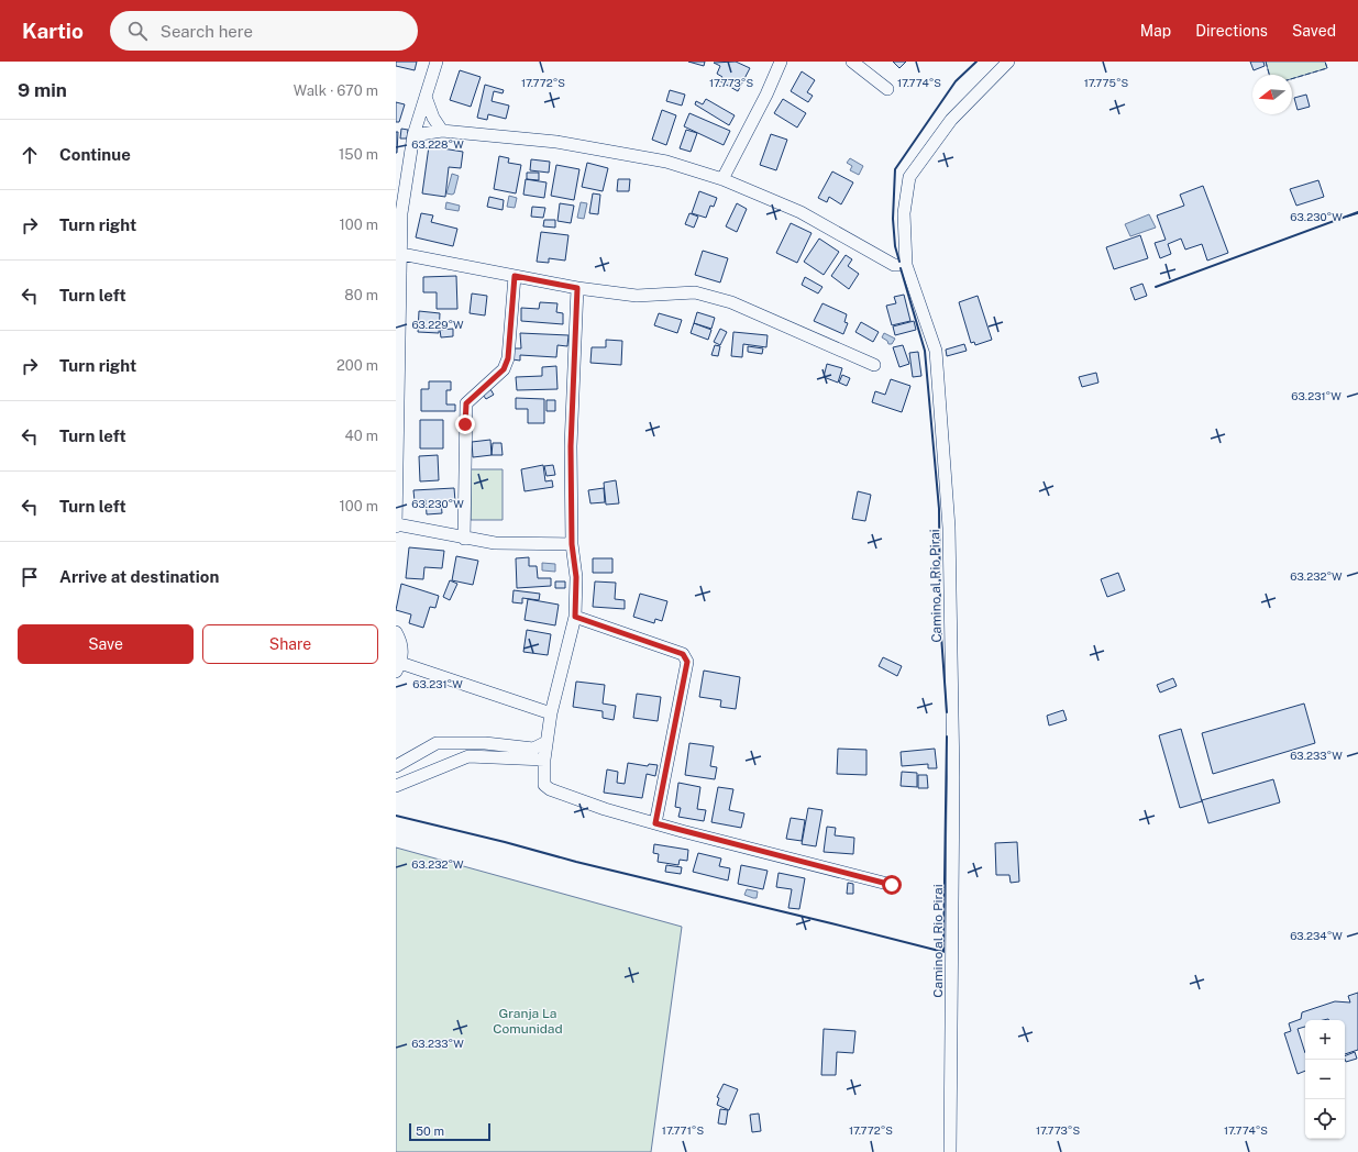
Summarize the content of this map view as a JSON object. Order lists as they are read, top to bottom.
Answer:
{
  "streets": {
    "street": ["Camino al Rio Pirai"]
  },
  "parks": ["Granja La Comunidad"],
  "scale_bar": "50 m",
  "north": "left",
  "page": {
    "header": "Kartio",
    "search": "Search here",
    "nav": ["Map", "Directions", "Saved"],
    "heading": ["9 min", "Walk · 670 m"],
    "list": [
      ["Continue", "150 m"],
      ["Turn right", "100 m"],
      ["Turn left", "80 m"],
      ["Turn right", "200 m"],
      ["Turn left", "40 m"],
      ["Turn left", "100 m"],
      "Arrive at destination"
    ],
    "buttons": ["Save", "Share"],
    "map_buttons": ["+", "−"],
    "scale": "50 m"
  },
  "coordinates": [
    "17.772°S",
    "17.773°S",
    "17.774°S",
    "17.775°S",
    "63.228°W",
    "63.230°W",
    "63.229°W",
    "63.231°W",
    "63.232°W",
    "63.233°W",
    "63.234°W",
    "17.771°S"
  ]
}
